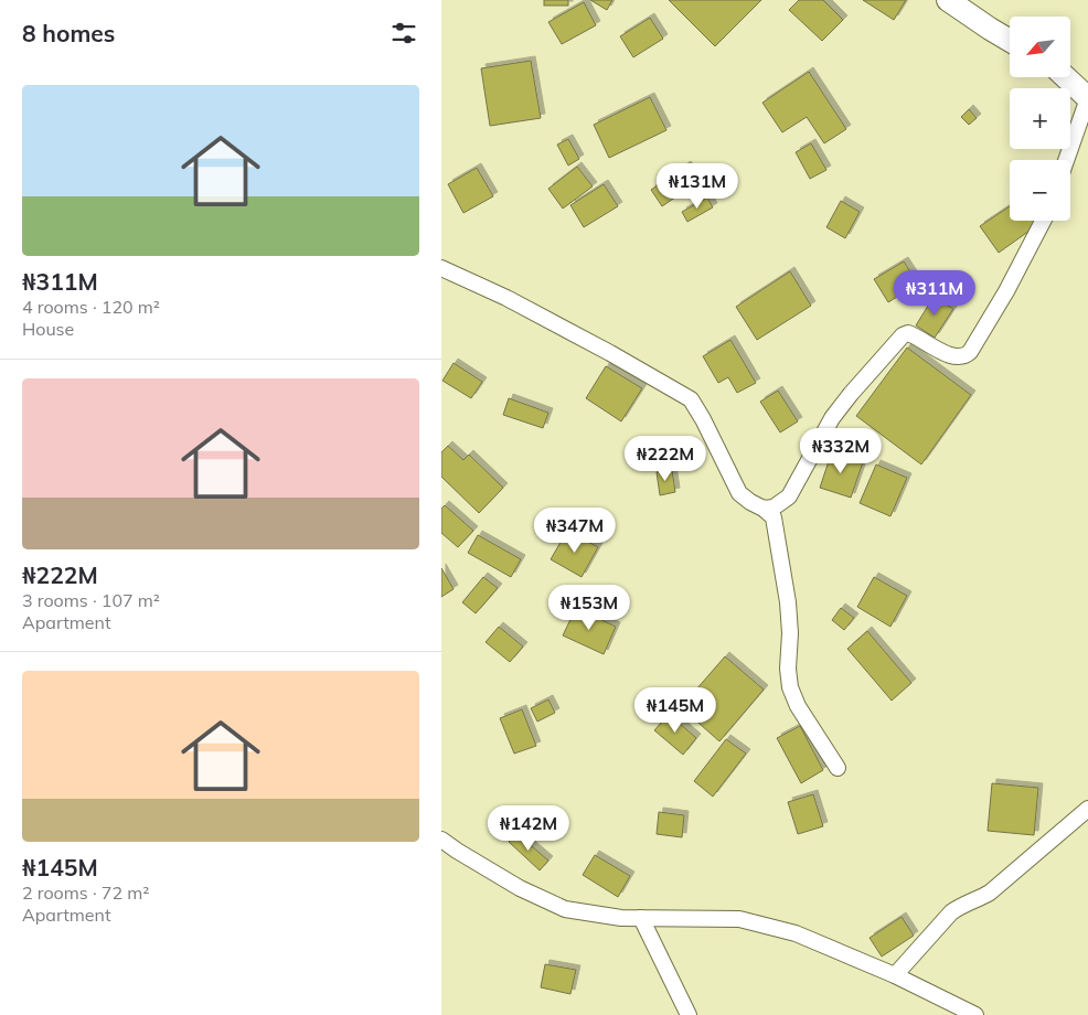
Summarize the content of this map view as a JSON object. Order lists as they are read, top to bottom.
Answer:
{
  "north": "bottom left",
  "page": {
    "heading": "8 homes",
    "map_buttons": ["+", "−"],
    "list": [
      {
        "name": "₦311M",
        "note": "4 rooms · 120 m² · House"
      },
      {
        "name": "₦222M",
        "note": "3 rooms · 107 m² · Apartment"
      },
      {
        "name": "₦145M",
        "note": "2 rooms · 72 m² · Apartment"
      }
    ],
    "price": [
      "₦131M",
      "₦311M",
      "₦332M",
      "₦222M",
      "₦347M",
      "₦153M",
      "₦145M",
      "₦142M"
    ]
  }
}
